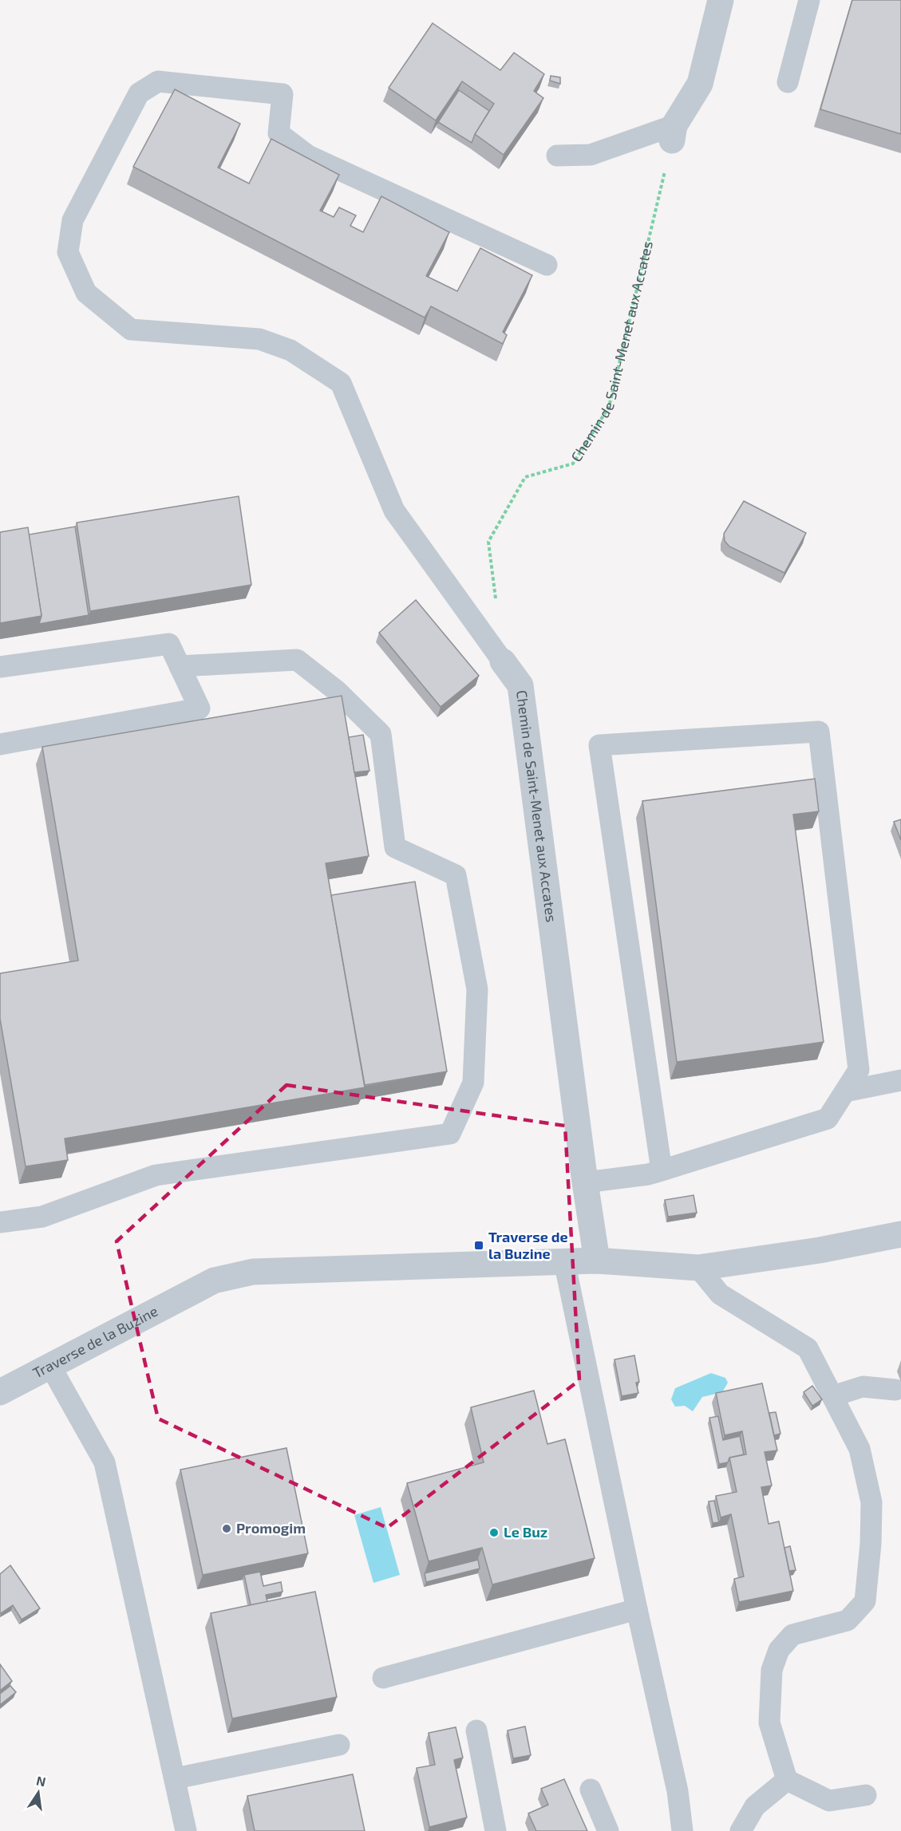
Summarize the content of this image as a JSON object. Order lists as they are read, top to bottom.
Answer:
{
  "streets": {
    "street": ["Chemin de Saint-Menet aux Accates", "Traverse de la Buzine"]
  },
  "crossings": [
    ["Chemin de Saint-Menet aux Accates", "Traverse de la Buzine"]
  ],
  "places": {
    "transit": ["Traverse de la Buzine"],
    "other": ["Promogim", "Le Buz"]
  },
  "north": "top"
}
